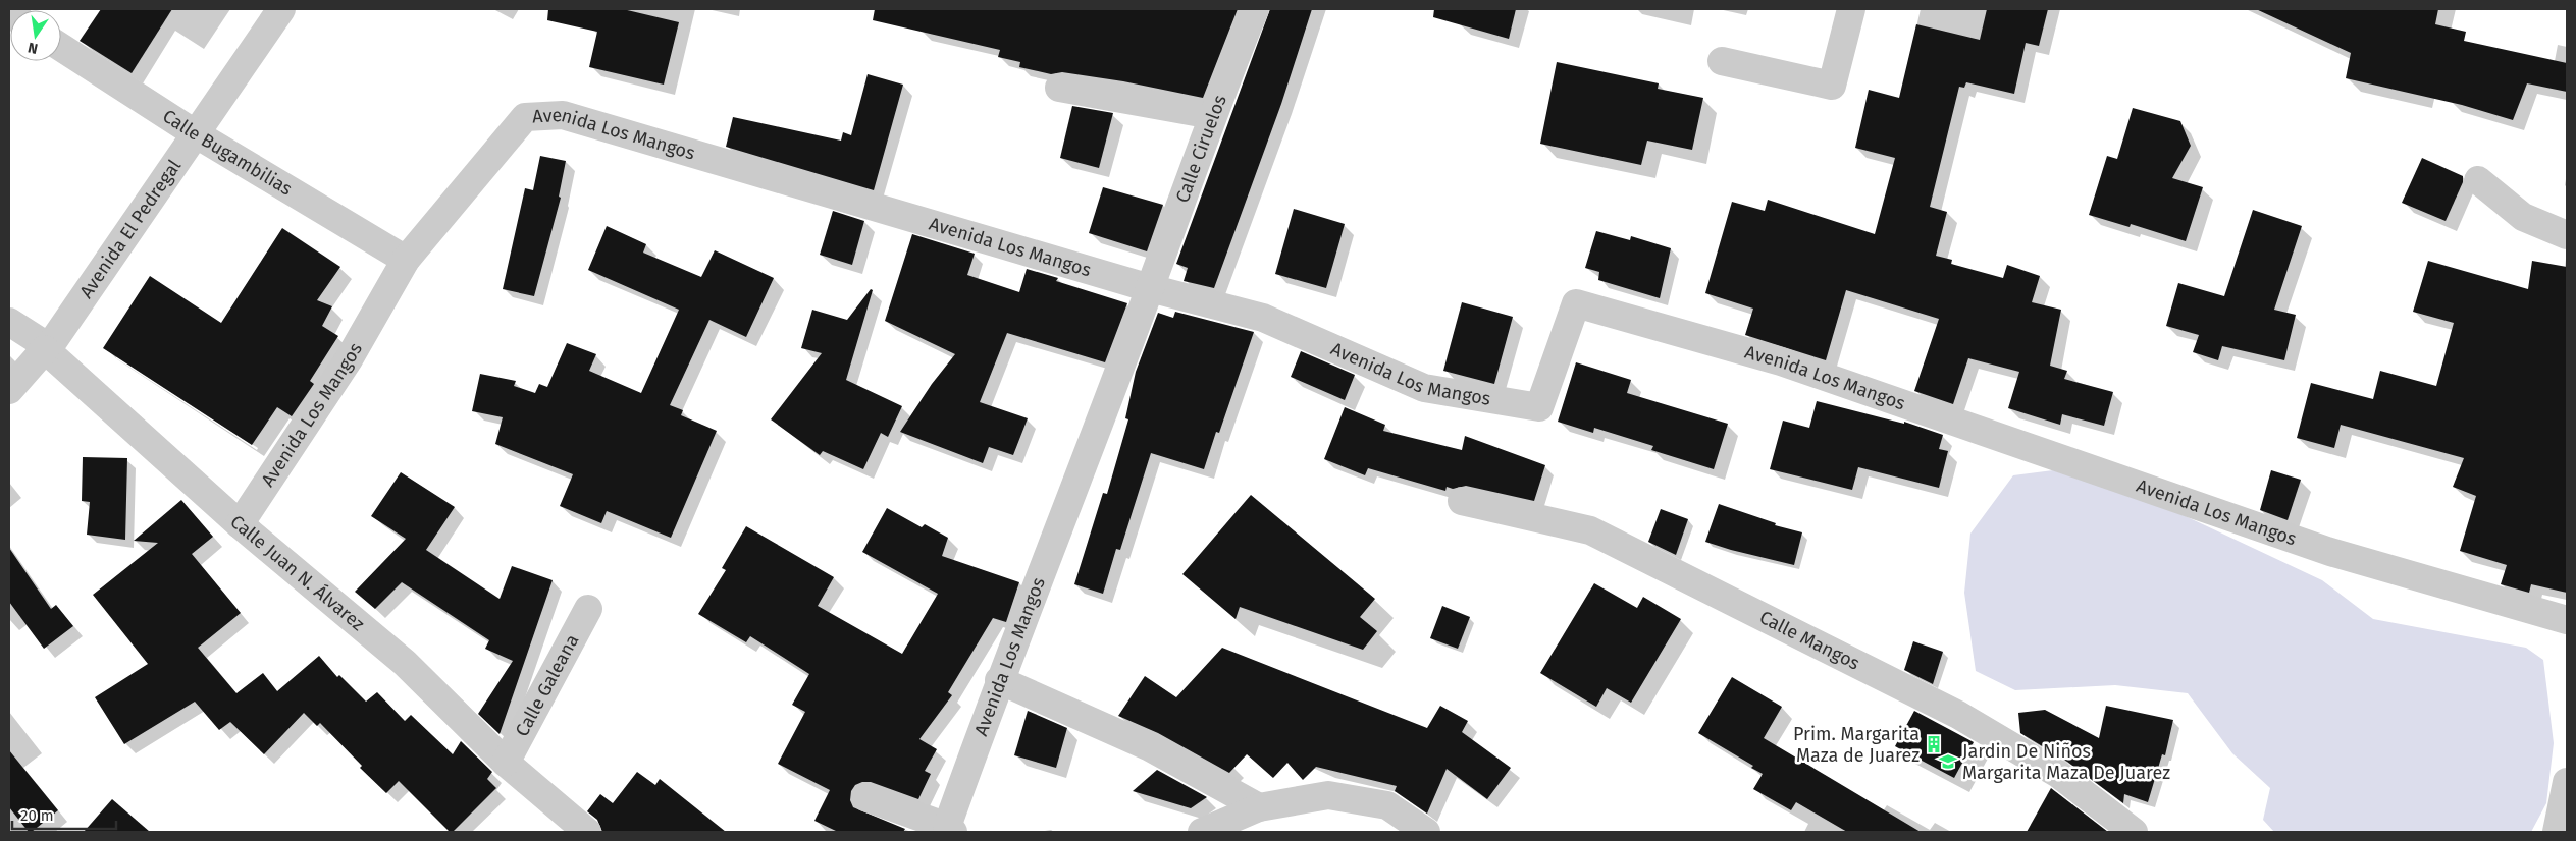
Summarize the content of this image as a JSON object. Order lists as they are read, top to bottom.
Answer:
{
  "streets": {
    "street": [
      "Avenida Los Mangos",
      "Calle Ciruelos",
      "Calle Bugambilias",
      "Avenida El Pedregal",
      "Calle Juan N. Álvarez",
      "Calle Mangos",
      "Calle Galeana"
    ]
  },
  "crossings": [
    ["Avenida Los Mangos", "Calle Ciruelos"],
    ["Avenida Los Mangos", "Calle Bugambilias"],
    ["Avenida Los Mangos", "Calle Juan N. Álvarez"],
    ["Calle Bugambilias", "Avenida El Pedregal"],
    ["Avenida El Pedregal", "Calle Juan N. Álvarez"],
    ["Calle Juan N. Álvarez", "Calle Galeana"]
  ],
  "places": {
    "building": ["Prim. Margarita Maza de Juarez"],
    "school or university": ["Jardin De Niños Margarita Maza De Juarez"]
  },
  "scale_bar": "20 m",
  "north": "bottom"
}
